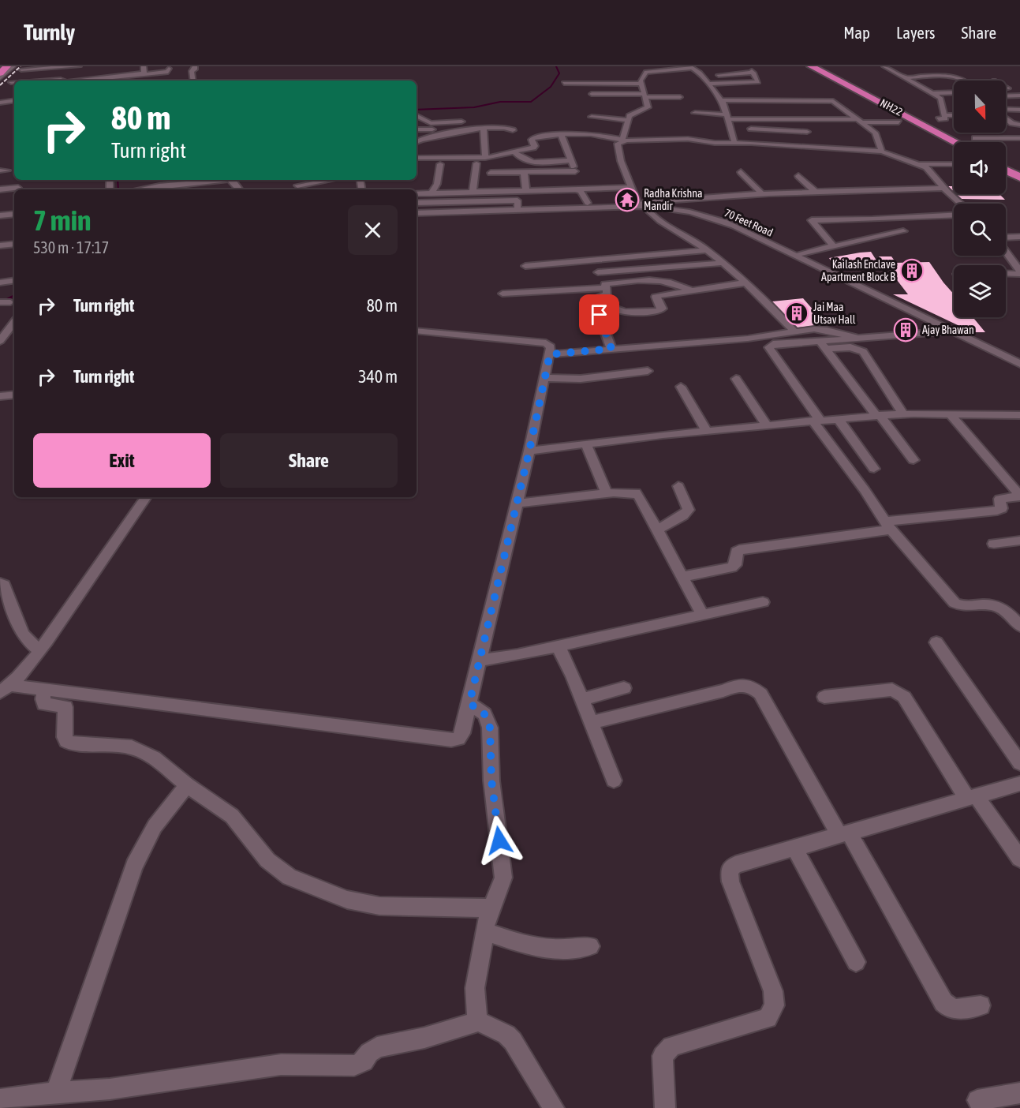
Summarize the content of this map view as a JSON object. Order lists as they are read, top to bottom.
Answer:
{
  "streets": {
    "highway": ["NH22"],
    "street": ["70 Feet Road"]
  },
  "places": {
    "temple": ["Radha Krishna Mandir"],
    "building": ["Kailash Enclave Apartment Block B", "Jai Maa Utsav Hall", "Ajay Bhawan"]
  },
  "north": "bottom",
  "page": {
    "header": "Turnly",
    "nav": ["Map", "Layers", "Share"],
    "turn": ["80 m", "Turn right"],
    "heading": ["7 min", "530 m · 17:17"],
    "list": [
      {
        "name": "Turn right",
        "value": "80 m"
      },
      {
        "name": "Turn right",
        "value": "340 m"
      }
    ],
    "buttons": ["Exit", "Share"]
  }
}
